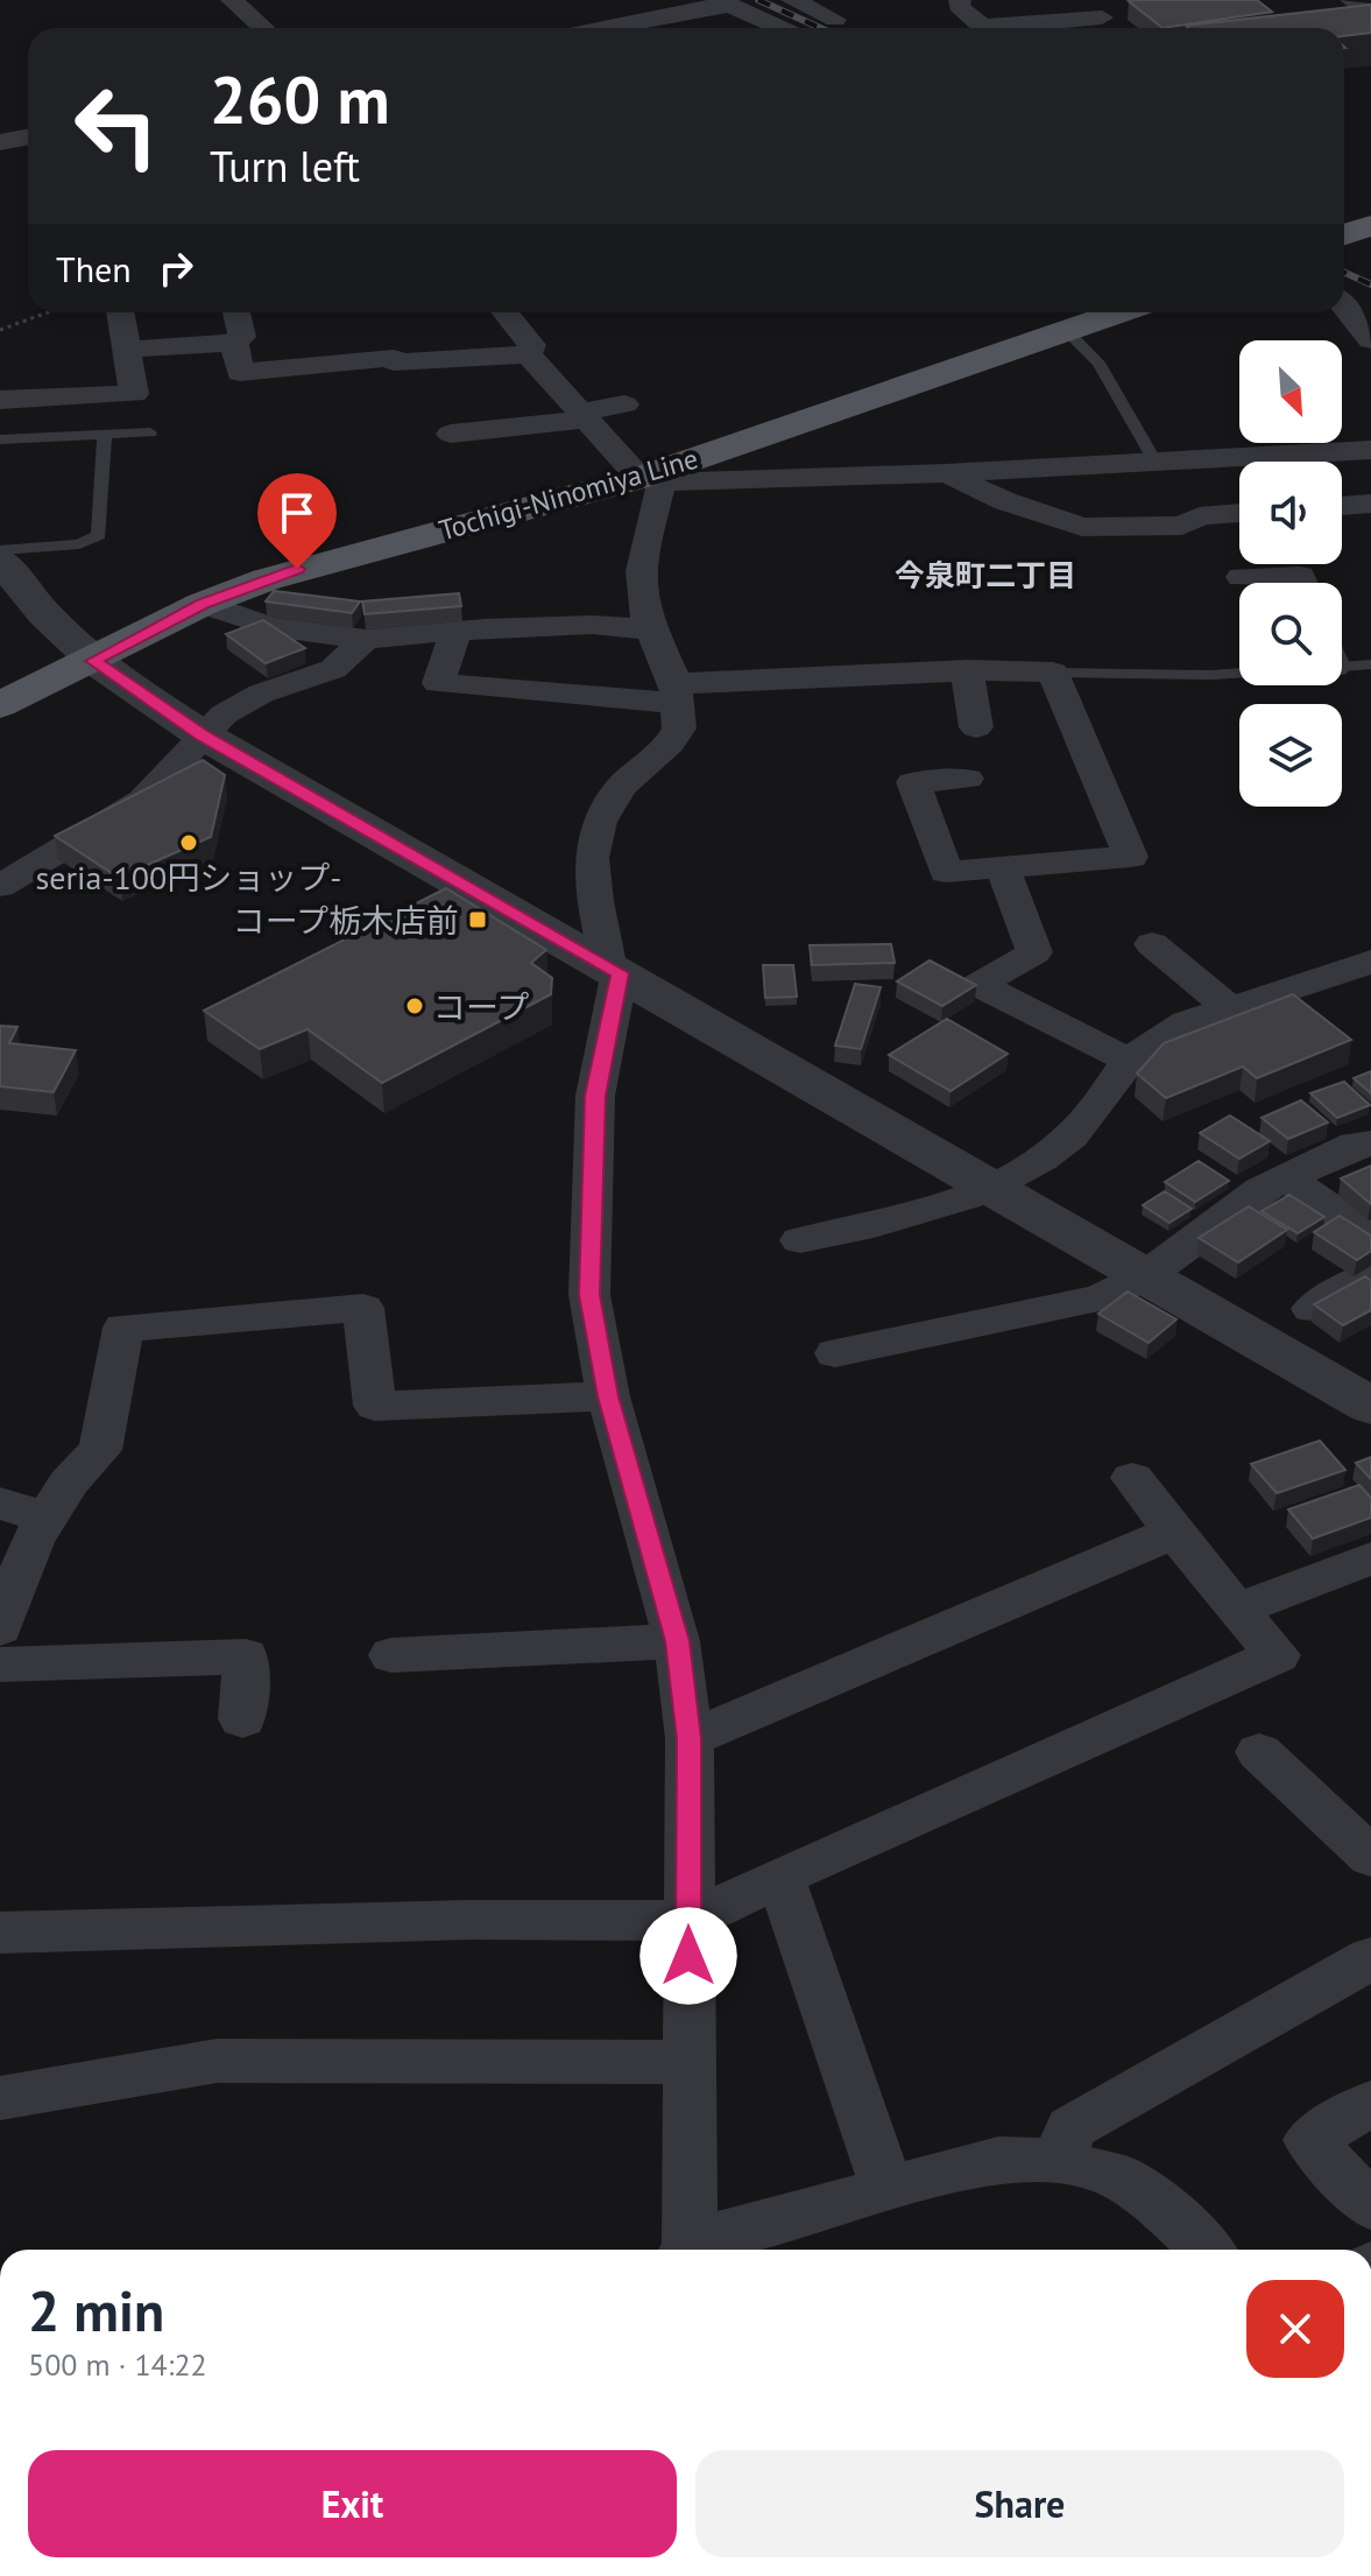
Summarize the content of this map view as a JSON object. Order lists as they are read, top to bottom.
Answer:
{
  "streets": {
    "main road": ["Tochigi-Ninomiya Line"]
  },
  "districts": ["今泉町二丁目"],
  "places": {
    "other": ["seria-100円ショップ-", "コープ"],
    "transit": ["コープ栃木店前"]
  },
  "north": "bottom right",
  "page": {
    "turn": ["260 m", "Turn left"],
    "then": "Then",
    "heading": ["2 min", "500 m · 14:22"],
    "buttons": ["Exit", "Share"]
  }
}
